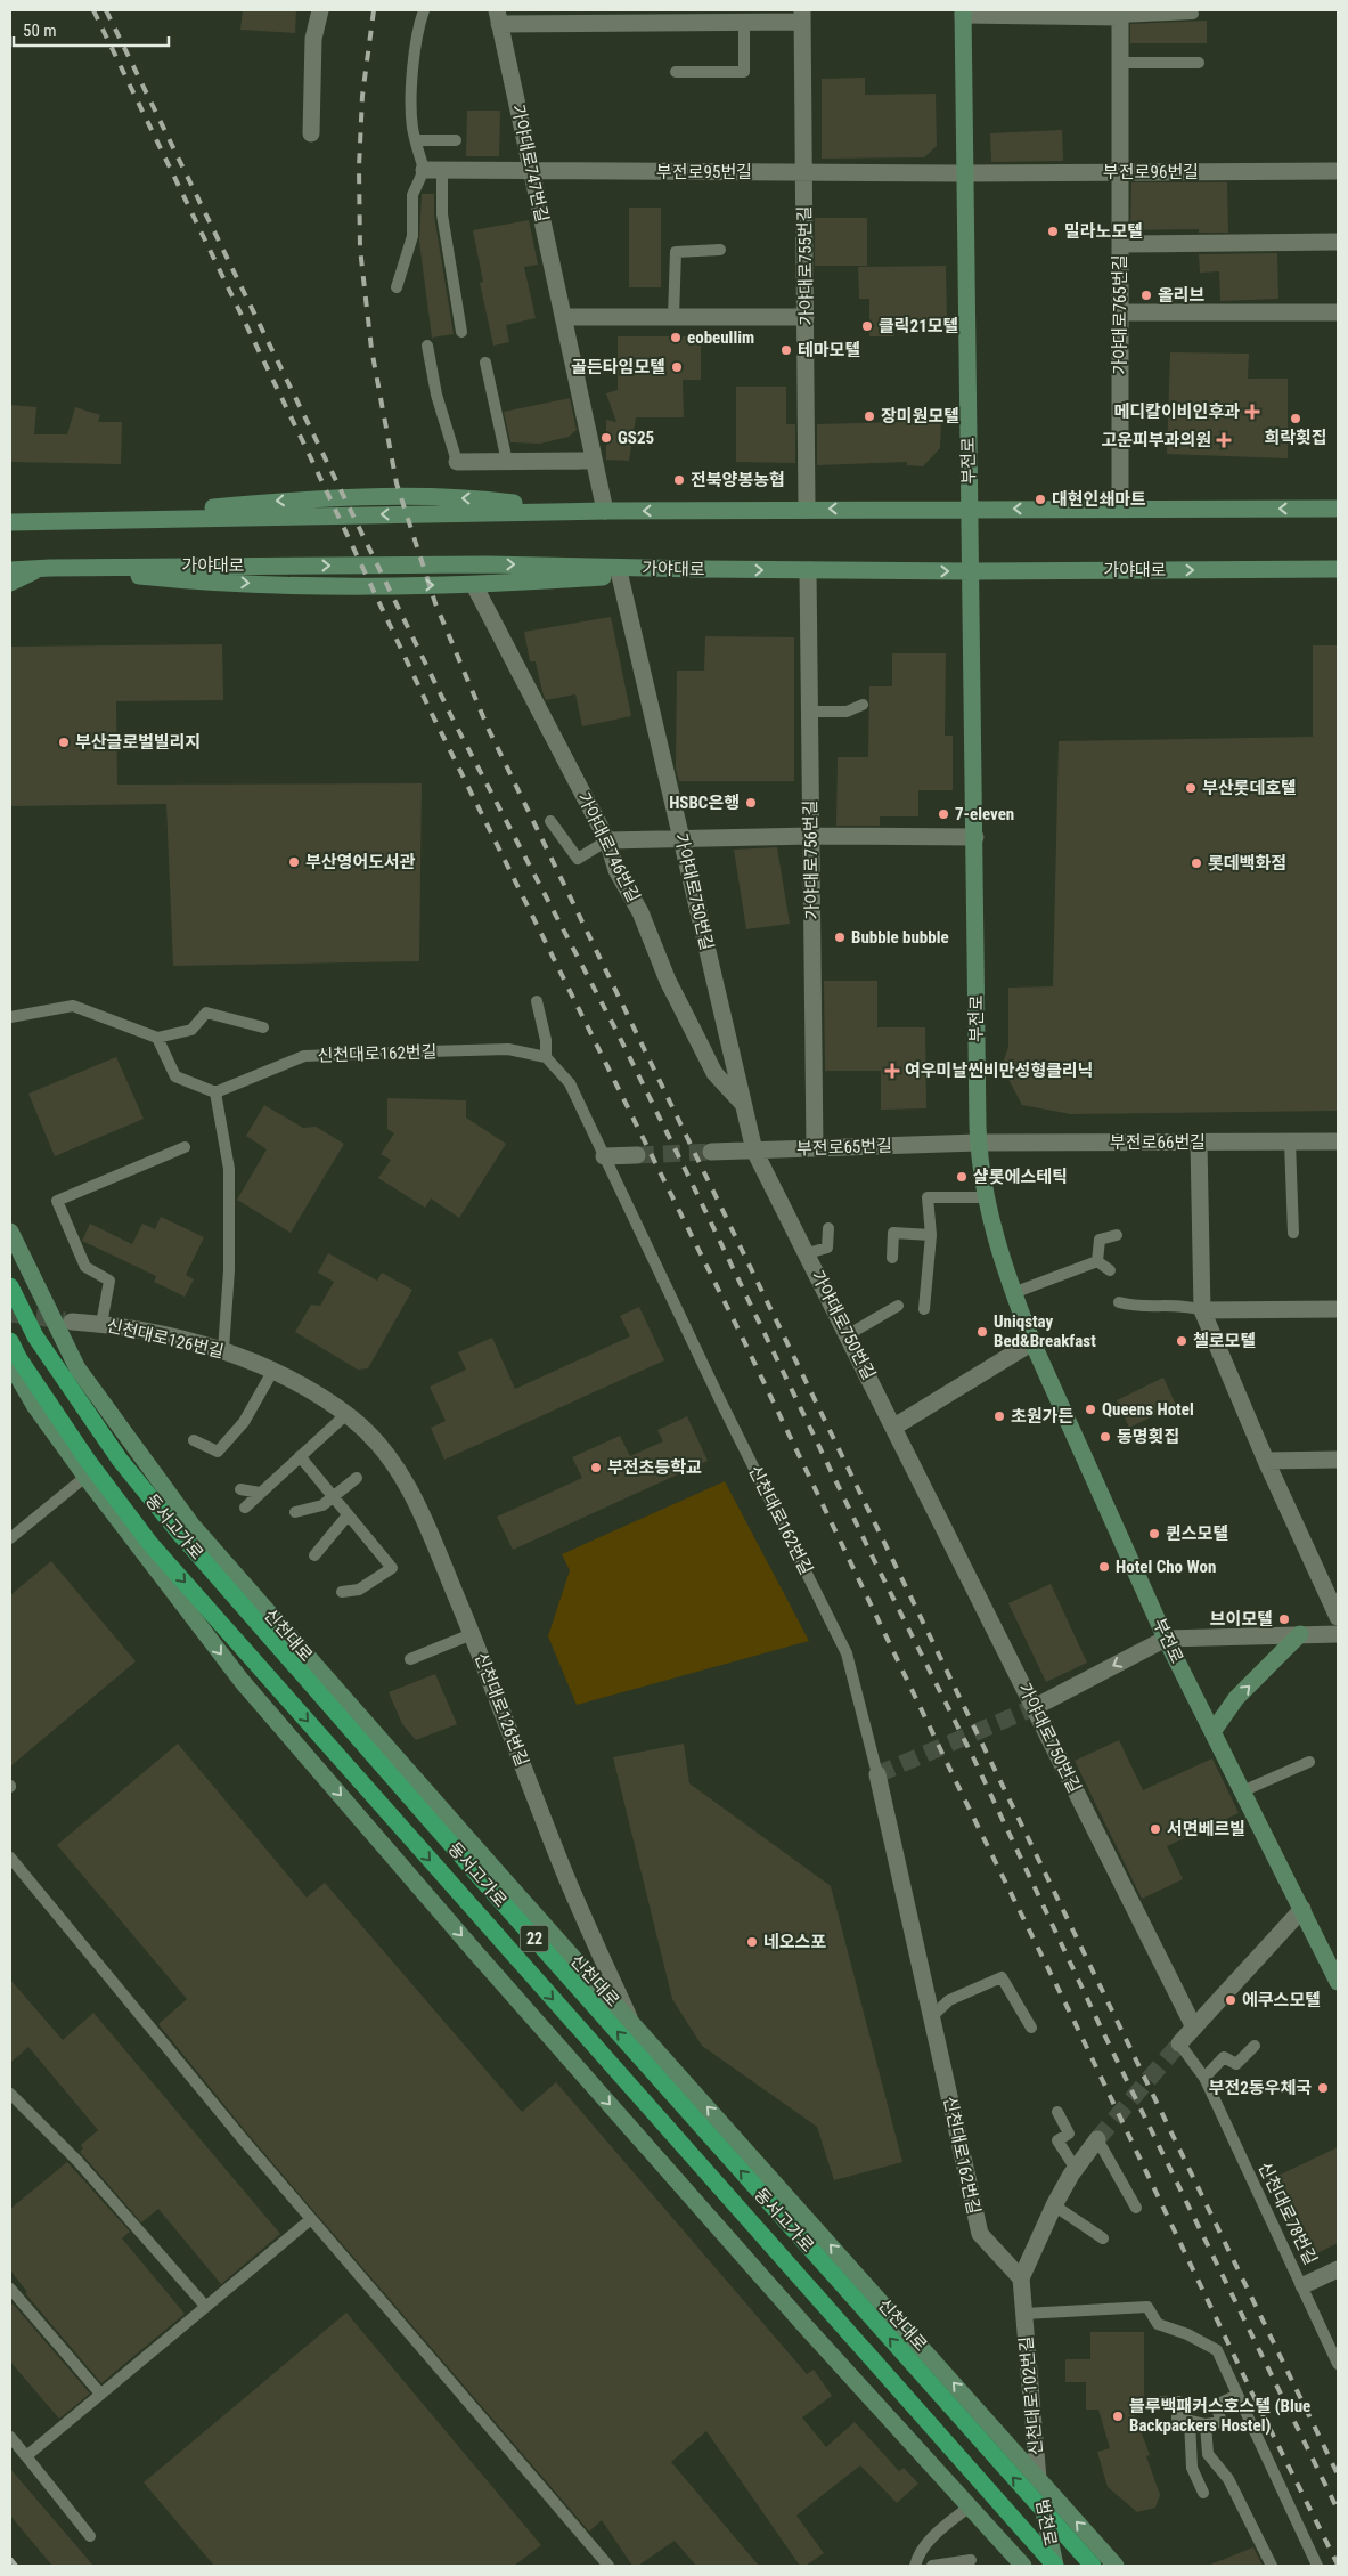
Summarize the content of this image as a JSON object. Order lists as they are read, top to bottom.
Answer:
{
  "streets": {
    "highway": ["동서고가로", "22"],
    "main road": [
      "부전로",
      "가야대로",
      "신천대로",
      "범천로"
    ],
    "street": [
      "가야대로747번길",
      "부전로95번길",
      "부전로96번길",
      "가야대로755번길",
      "가야대로765번길",
      "가야대로746번길",
      "가야대로756번길",
      "가야대로750번길",
      "신천대로162번길",
      "부전로66번길",
      "부전로65번길",
      "신천대로126번길",
      "신천대로102번길"
    ],
    "lane": ["신천대로78번길"]
  },
  "crossings": [
    ["가야대로747번길", "부전로95번길"],
    ["가야대로747번길", "가야대로755번길"],
    ["부전로95번길", "부전로96번길"],
    ["부전로95번길", "가야대로755번길"],
    ["부전로95번길", "부전로"],
    ["부전로96번길", "가야대로765번길"],
    ["부전로96번길", "부전로"],
    ["가야대로765번길", "부전로"],
    ["부전로", "가야대로"],
    ["부전로", "부전로66번길"],
    ["부전로", "부전로65번길"],
    ["가야대로", "가야대로756번길"],
    ["가야대로746번길", "가야대로750번길"],
    ["가야대로756번길", "부전로65번길"],
    ["가야대로750번길", "부전로65번길"],
    ["신천대로162번길", "신천대로102번길"],
    ["부전로66번길", "부전로65번길"],
    ["신천대로126번길", "신천대로"],
    ["동서고가로", "범천로"],
    ["신천대로", "신천대로102번길"],
    ["신천대로", "범천로"],
    ["신천대로102번길", "범천로"]
  ],
  "places": {
    "other": [
      "밀라노모텔",
      "올리브",
      "클릭21모텔",
      "eobeullim",
      "테마모텔",
      "골든타임모텔",
      "장미원모텔",
      "희락횟집",
      "GS25",
      "전북양봉농협",
      "대현인쇄마트",
      "부산글로벌빌리지",
      "부산롯데호텔",
      "HSBC은행",
      "7-eleven",
      "부산영어도서관",
      "롯데백화점",
      "Bubble bubble",
      "샬롯에스테틱",
      "Uniqstay Bed&Breakfast",
      "첼로모텔",
      "Queens Hotel",
      "초원가든",
      "동명횟집",
      "부전초등학교",
      "퀸스모텔",
      "Hotel Cho Won",
      "브이모텔",
      "서면베르빌",
      "네오스포",
      "에쿠스모텔",
      "부전2동우체국",
      "블루백패커스호스텔 (Blue Backpackers Hostel)"
    ],
    "health": ["메디칼이비인후과", "고운피부과의원", "여우미날씬비만성형클리닉"]
  },
  "scale_bar": "50 m"
}
